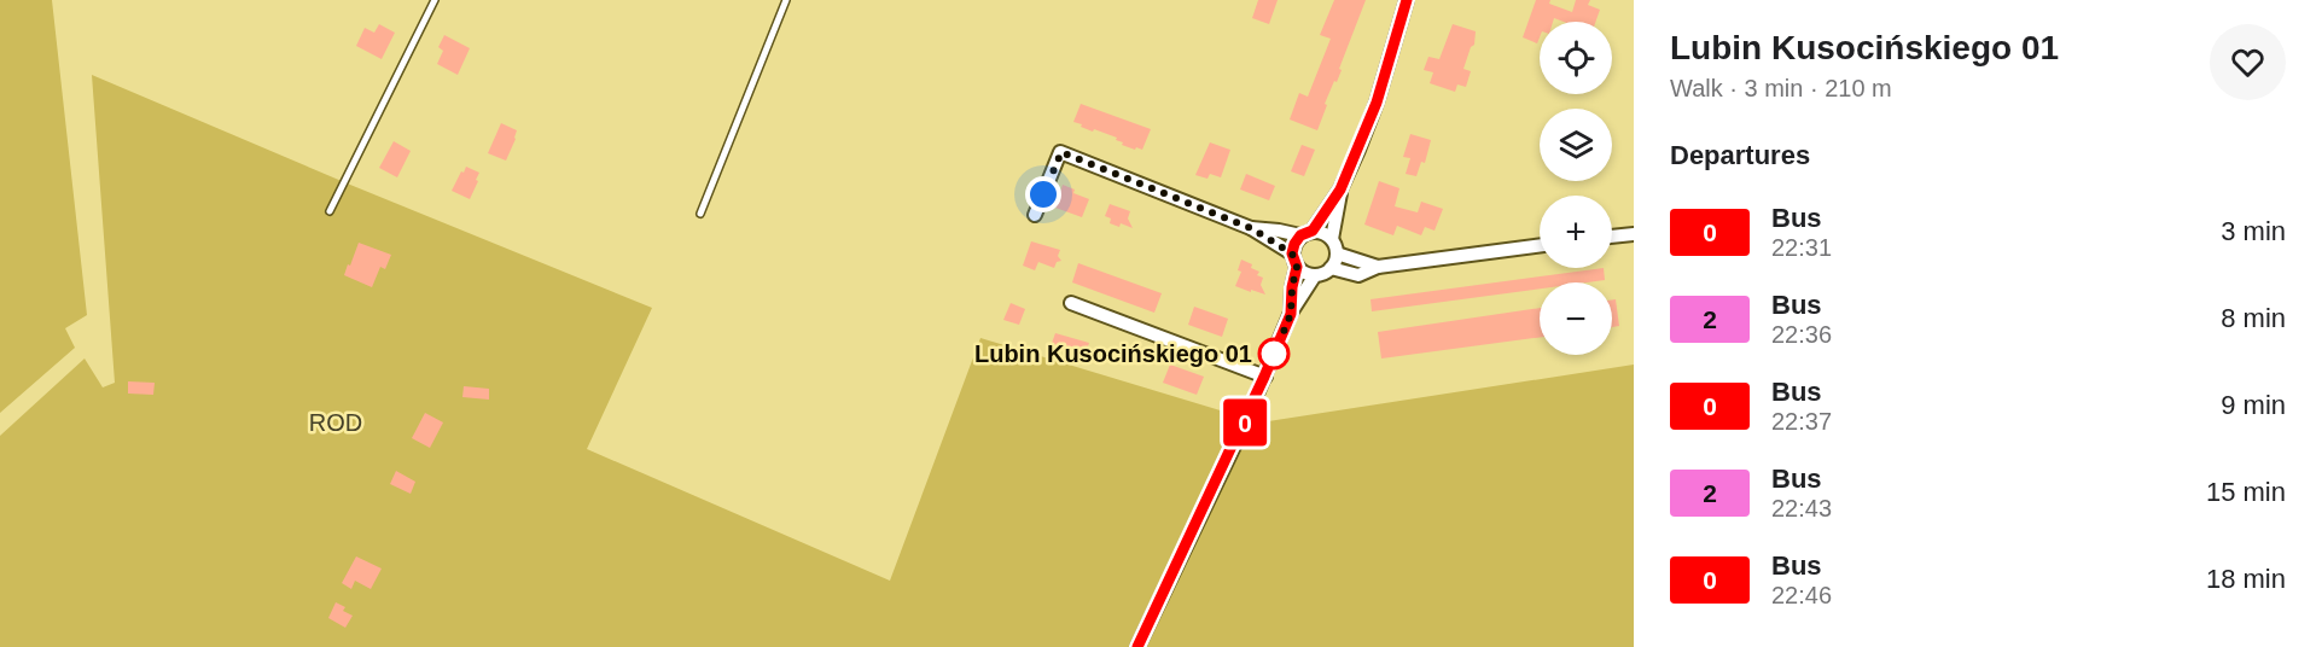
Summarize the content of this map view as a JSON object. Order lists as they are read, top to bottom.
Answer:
{
  "parks": ["ROD"],
  "places": ["Lubin Kusocińskiego 01"],
  "lines": ["bus line 0"],
  "page": {
    "on_map": "0",
    "heading": [
      ["Lubin Kusocińskiego 01", "Walk · 3 min · 210 m"],
      "Departures"
    ],
    "map_buttons": ["+", "−"],
    "list": [
      {
        "mark": "0",
        "name": "Bus",
        "note": "22:31",
        "value": "3 min"
      },
      {
        "mark": "2",
        "name": "Bus",
        "note": "22:36",
        "value": "8 min"
      },
      {
        "mark": "0",
        "name": "Bus",
        "note": "22:37",
        "value": "9 min"
      },
      {
        "mark": "2",
        "name": "Bus",
        "note": "22:43",
        "value": "15 min"
      },
      {
        "mark": "0",
        "name": "Bus",
        "note": "22:46",
        "value": "18 min"
      }
    ]
  }
}
